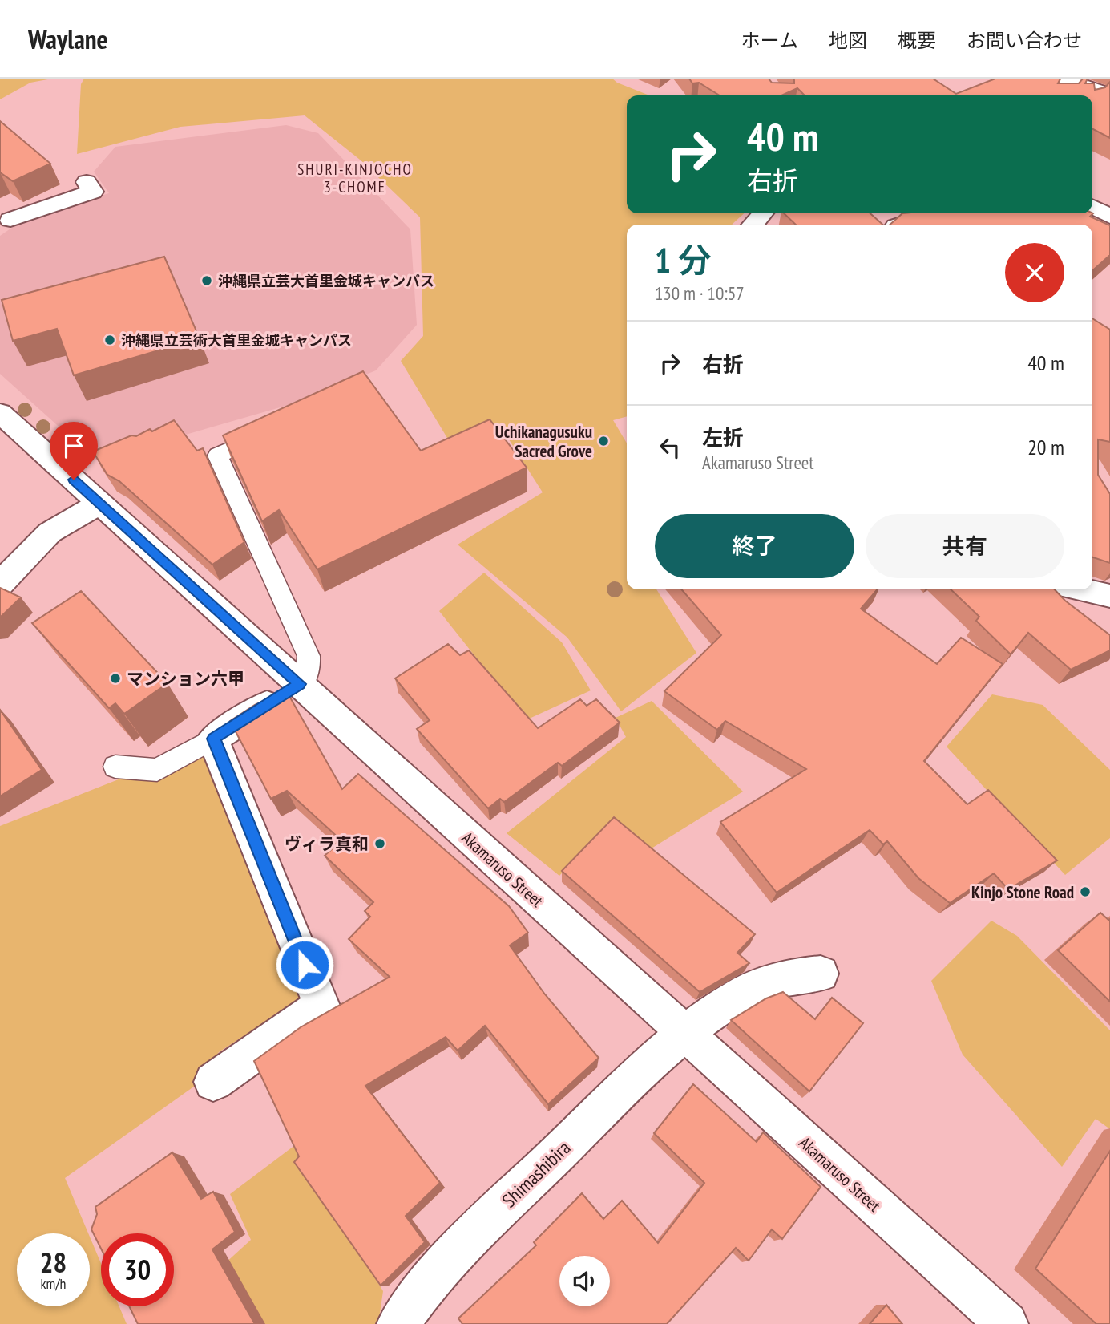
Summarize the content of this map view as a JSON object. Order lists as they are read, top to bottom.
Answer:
{
  "streets": {
    "street": ["Akamaruso Street", "Shimashibira"]
  },
  "crossings": [
    ["Akamaruso Street", "Shimashibira"]
  ],
  "districts": ["SHURI-KINJOCHO 3-CHOME"],
  "places": [
    "沖縄県立芸大首里金城キャンパス",
    "沖縄県立芸術大首里金城キャンパス",
    "Uchikanagusuku Sacred Grove",
    "マンション六甲",
    "ヴィラ真和",
    "Kinjo Stone Road"
  ],
  "page": {
    "header": "Waylane",
    "nav": [
      "ホーム",
      "地図",
      "概要",
      "お問い合わせ"
    ],
    "turn": ["40 m", "右折"],
    "heading": ["1 分", "130 m · 10:57"],
    "list": [
      {
        "name": "右折",
        "value": "40 m"
      },
      {
        "name": "左折",
        "note": "Akamaruso Street",
        "value": "20 m"
      }
    ],
    "buttons": ["終了", "共有"],
    "speed": "28 km/h",
    "limit": "30"
  }
}
